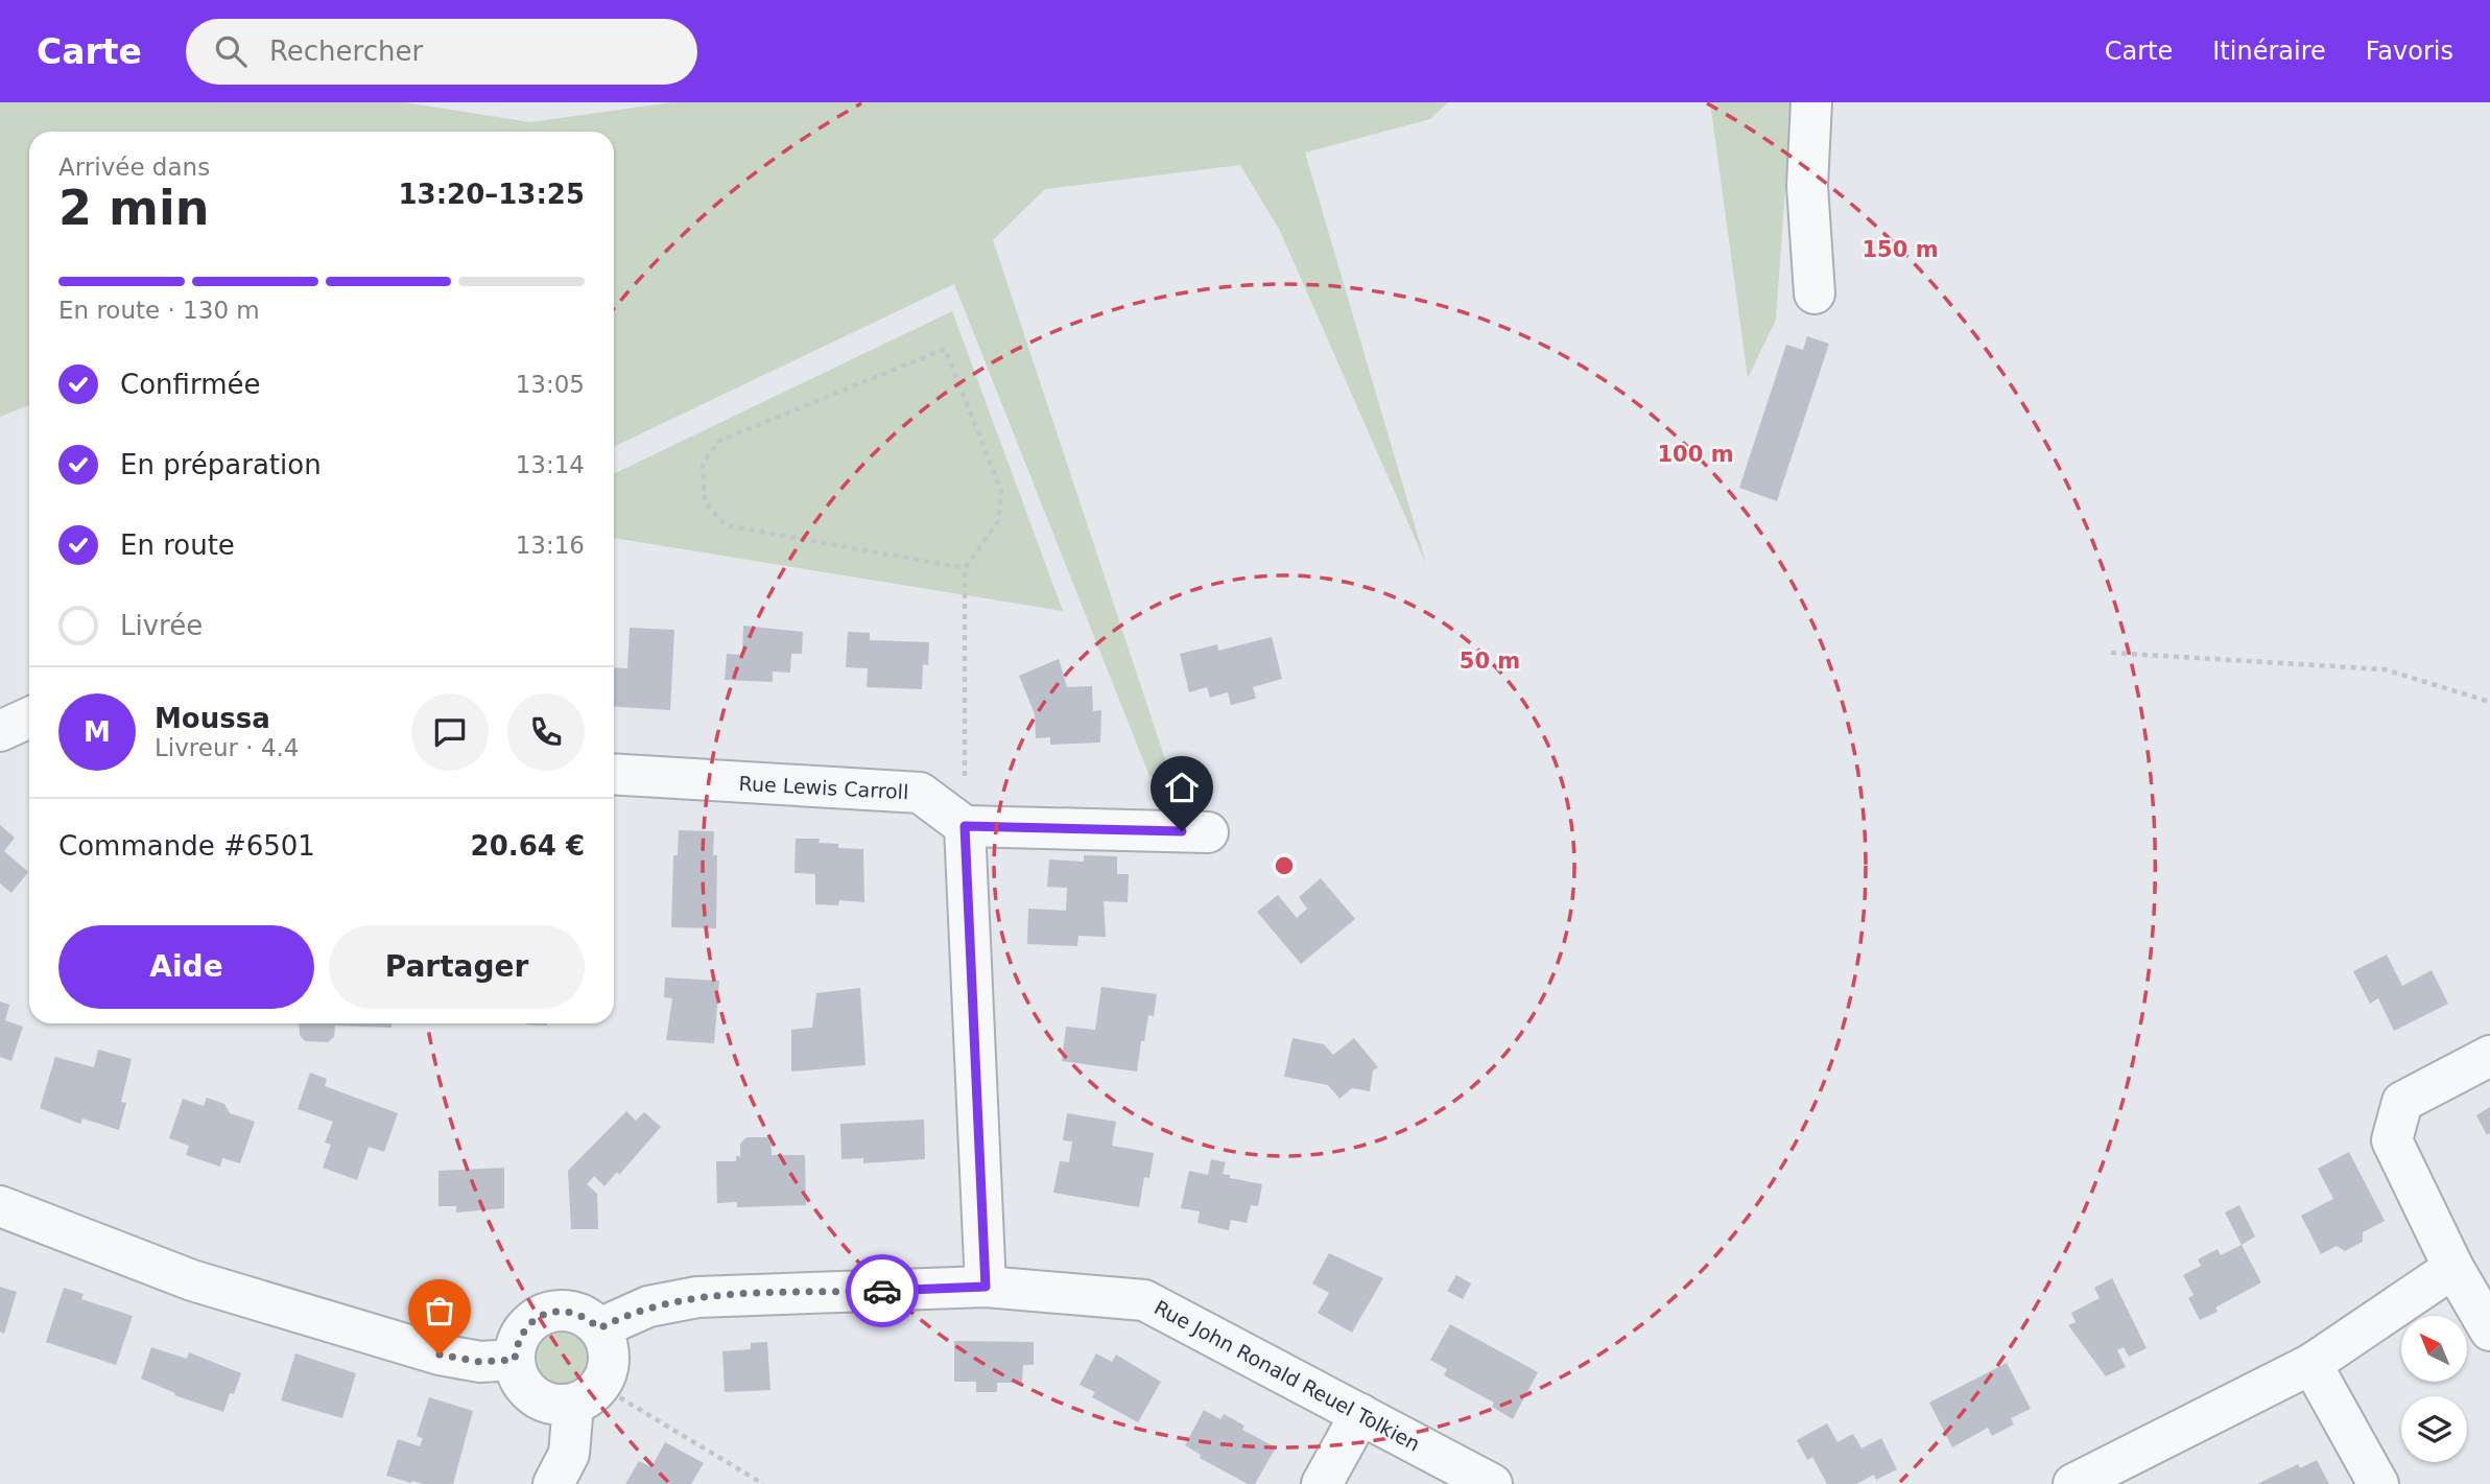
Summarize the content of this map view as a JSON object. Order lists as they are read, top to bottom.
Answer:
{
  "streets": {
    "street": ["Rue Lewis Carroll", "Rue John Ronald Reuel Tolkien"]
  },
  "north": "top left",
  "page": {
    "header": "Carte",
    "search": "Rechercher",
    "nav": ["Carte", "Itinéraire", "Favoris"],
    "heading": ["2 min", "Arrivée dans", "13:20–13:25"],
    "panel": [
      "Moussa",
      "Livreur · 4.4",
      "Commande #6501",
      "20.64 €"
    ],
    "bar": "En route · 130 m",
    "list": [
      ["Confirmée", "13:05"],
      ["En préparation", "13:14"],
      ["En route", "13:16"],
      "Livrée"
    ],
    "round": "M",
    "buttons": ["Aide", "Partager"]
  },
  "rings": ["150 m", "100 m", "50 m"]
}
